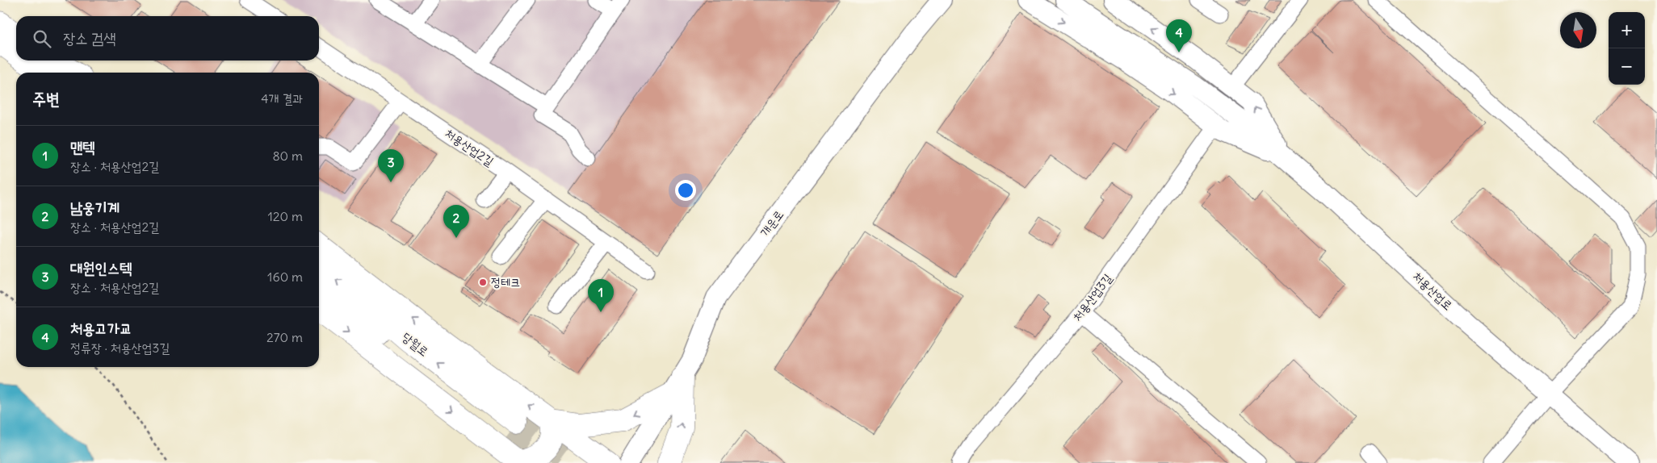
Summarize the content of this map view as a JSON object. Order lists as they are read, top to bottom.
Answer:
{
  "streets": {
    "highway": ["당월로"],
    "main road": ["개운로", "처용산업로"],
    "street": ["처용산업2길", "처용산업3길"]
  },
  "places": ["정테크"],
  "north": "bottom",
  "page": {
    "map_buttons": ["+", "−"],
    "search": "장소 검색",
    "pins": [
      "4",
      "3",
      "2",
      "1"
    ],
    "heading": ["주변", "4개 결과"],
    "list": [
      {
        "mark": "1",
        "name": "맨텍",
        "note": "장소 · 처용산업2길",
        "value": "80 m"
      },
      {
        "mark": "2",
        "name": "남웅기계",
        "note": "장소 · 처용산업2길",
        "value": "120 m"
      },
      {
        "mark": "3",
        "name": "대원인스텍",
        "note": "장소 · 처용산업2길",
        "value": "160 m"
      },
      {
        "mark": "4",
        "name": "처용고가교",
        "note": "정류장 · 처용산업3길",
        "value": "270 m"
      }
    ]
  }
}
